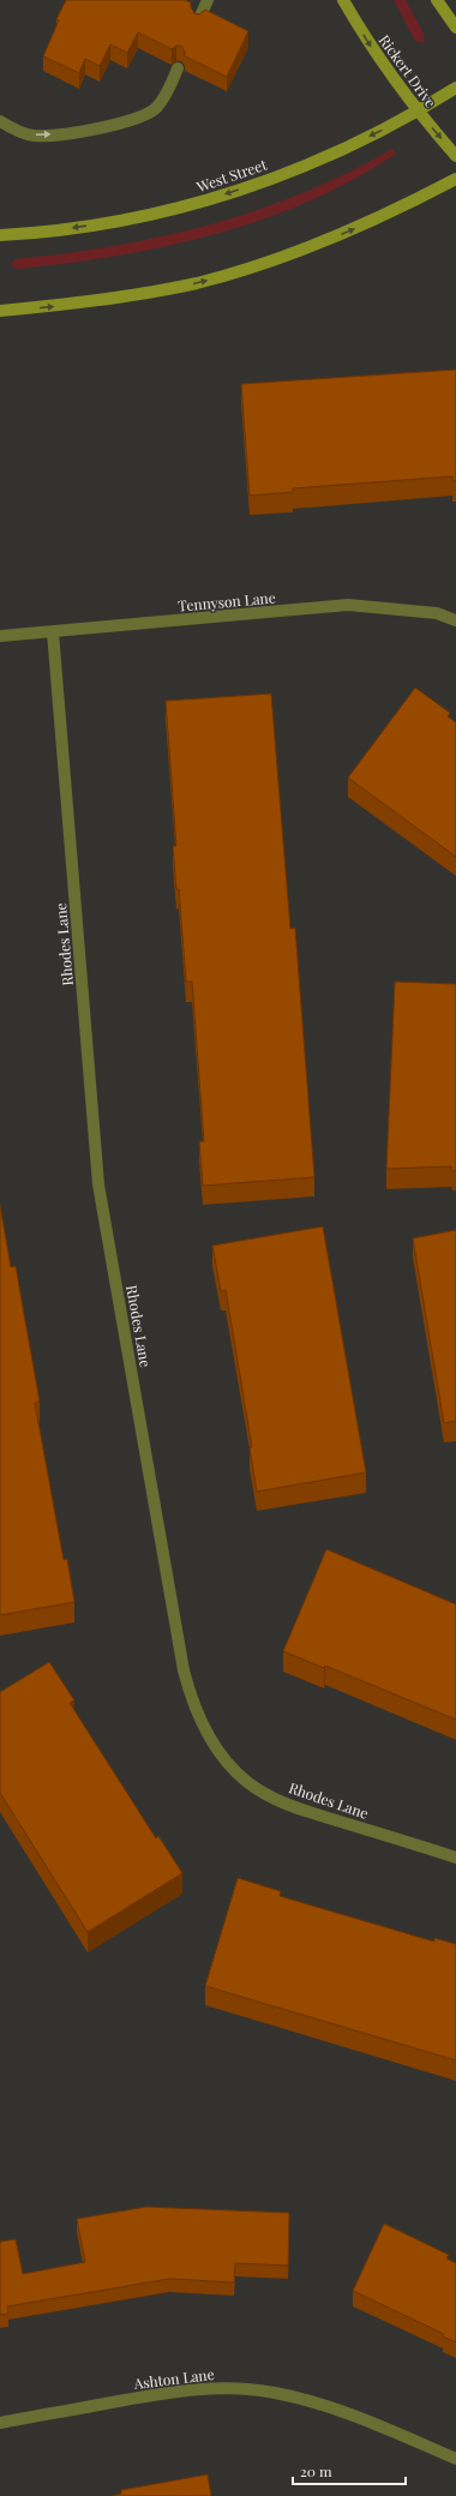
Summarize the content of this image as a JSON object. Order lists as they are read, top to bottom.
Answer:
{
  "streets": {
    "street": [
      "Rickert Drive",
      "West Street",
      "Tennyson Lane",
      "Rhodes Lane",
      "Ashton Lane"
    ]
  },
  "crossings": [
    ["Rickert Drive", "West Street"],
    ["Tennyson Lane", "Rhodes Lane"]
  ],
  "one_way": ["Rickert Drive"],
  "scale_bar": "20 m"
}
